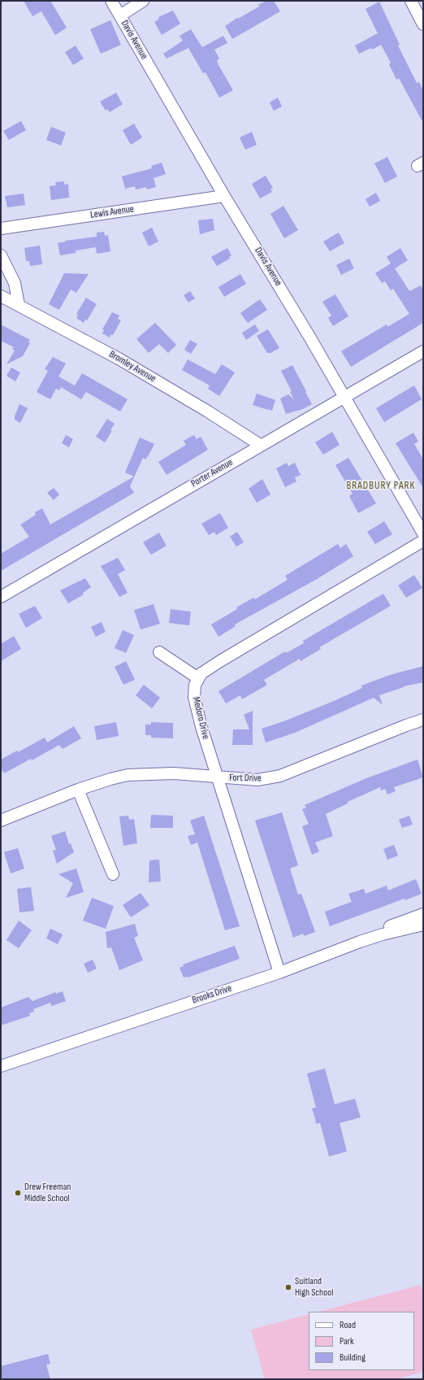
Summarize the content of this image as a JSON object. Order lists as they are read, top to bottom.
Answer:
{
  "streets": {
    "street": [
      "Davis Avenue",
      "Lewis Avenue",
      "Bromley Avenue",
      "Porter Avenue",
      "Medoro Drive",
      "Fort Drive",
      "Brooks Drive"
    ]
  },
  "crossings": [
    ["Davis Avenue", "Lewis Avenue"],
    ["Davis Avenue", "Porter Avenue"],
    ["Bromley Avenue", "Porter Avenue"],
    ["Medoro Drive", "Fort Drive"],
    ["Medoro Drive", "Brooks Drive"]
  ],
  "districts": ["BRADBURY PARK"],
  "places": ["Drew Freeman Middle School", "Suitland High School"],
  "legend": ["Road", "Park", "Building"]
}
